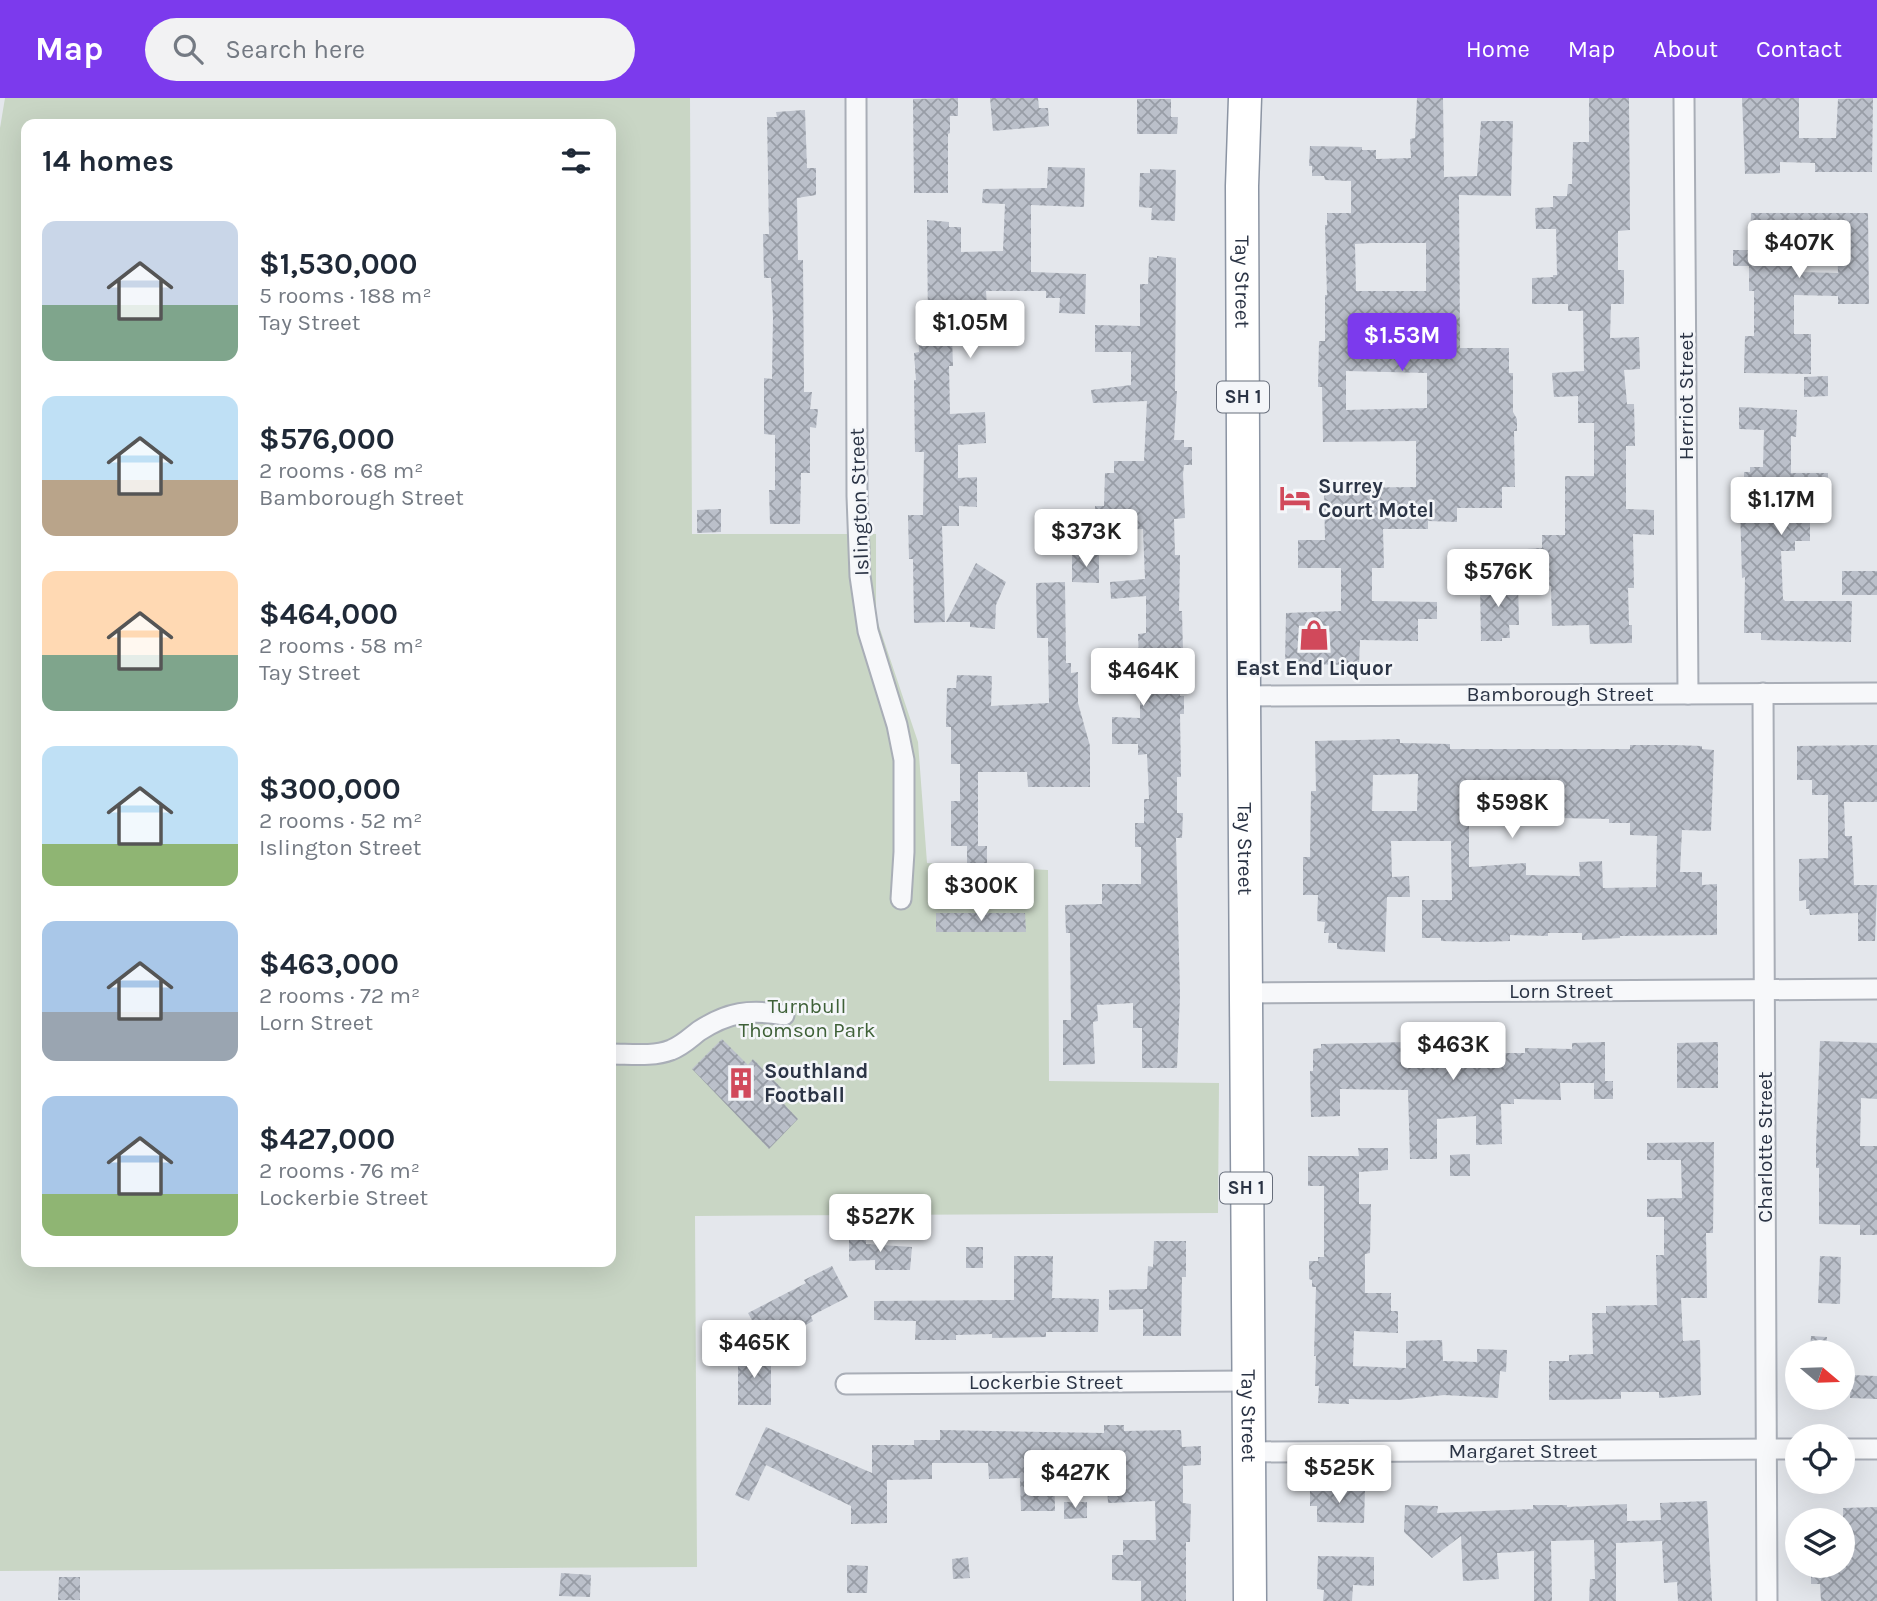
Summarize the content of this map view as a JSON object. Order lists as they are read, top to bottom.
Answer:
{
  "streets": {
    "highway": ["Tay Street", "SH 1"],
    "street": [
      "Herriot Street",
      "Islington Street",
      "Bamborough Street",
      "Lorn Street",
      "Charlotte Street",
      "Lockerbie Street",
      "Margaret Street"
    ]
  },
  "crossings": [
    ["Tay Street", "Bamborough Street"],
    ["Tay Street", "Lorn Street"],
    ["Tay Street", "Lockerbie Street"],
    ["Tay Street", "Margaret Street"],
    ["Herriot Street", "Bamborough Street"],
    ["Bamborough Street", "Charlotte Street"],
    ["Lorn Street", "Charlotte Street"],
    ["Charlotte Street", "Margaret Street"]
  ],
  "parks": ["Turnbull Thomson Park"],
  "places": {
    "hotel": ["Surrey Court Motel"],
    "shop": ["East End Liquor"],
    "building": ["Southland Football"]
  },
  "north": "right",
  "page": {
    "header": "Map",
    "search": "Search here",
    "nav": [
      "Home",
      "Map",
      "About",
      "Contact"
    ],
    "heading": "14 homes",
    "list": [
      {
        "name": "$1,530,000",
        "note": "5 rooms · 188 m² · Tay Street"
      },
      {
        "name": "$576,000",
        "note": "2 rooms · 68 m² · Bamborough Street"
      },
      {
        "name": "$464,000",
        "note": "2 rooms · 58 m² · Tay Street"
      },
      {
        "name": "$300,000",
        "note": "2 rooms · 52 m² · Islington Street"
      },
      {
        "name": "$463,000",
        "note": "2 rooms · 72 m² · Lorn Street"
      },
      {
        "name": "$427,000",
        "note": "2 rooms · 76 m² · Lockerbie Street"
      }
    ],
    "price": [
      "$407K",
      "$1.05M",
      "$1.53M",
      "$1.17M",
      "$373K",
      "$576K",
      "$464K",
      "$598K",
      "$300K",
      "$463K",
      "$527K",
      "$465K",
      "$525K",
      "$427K"
    ]
  }
}
